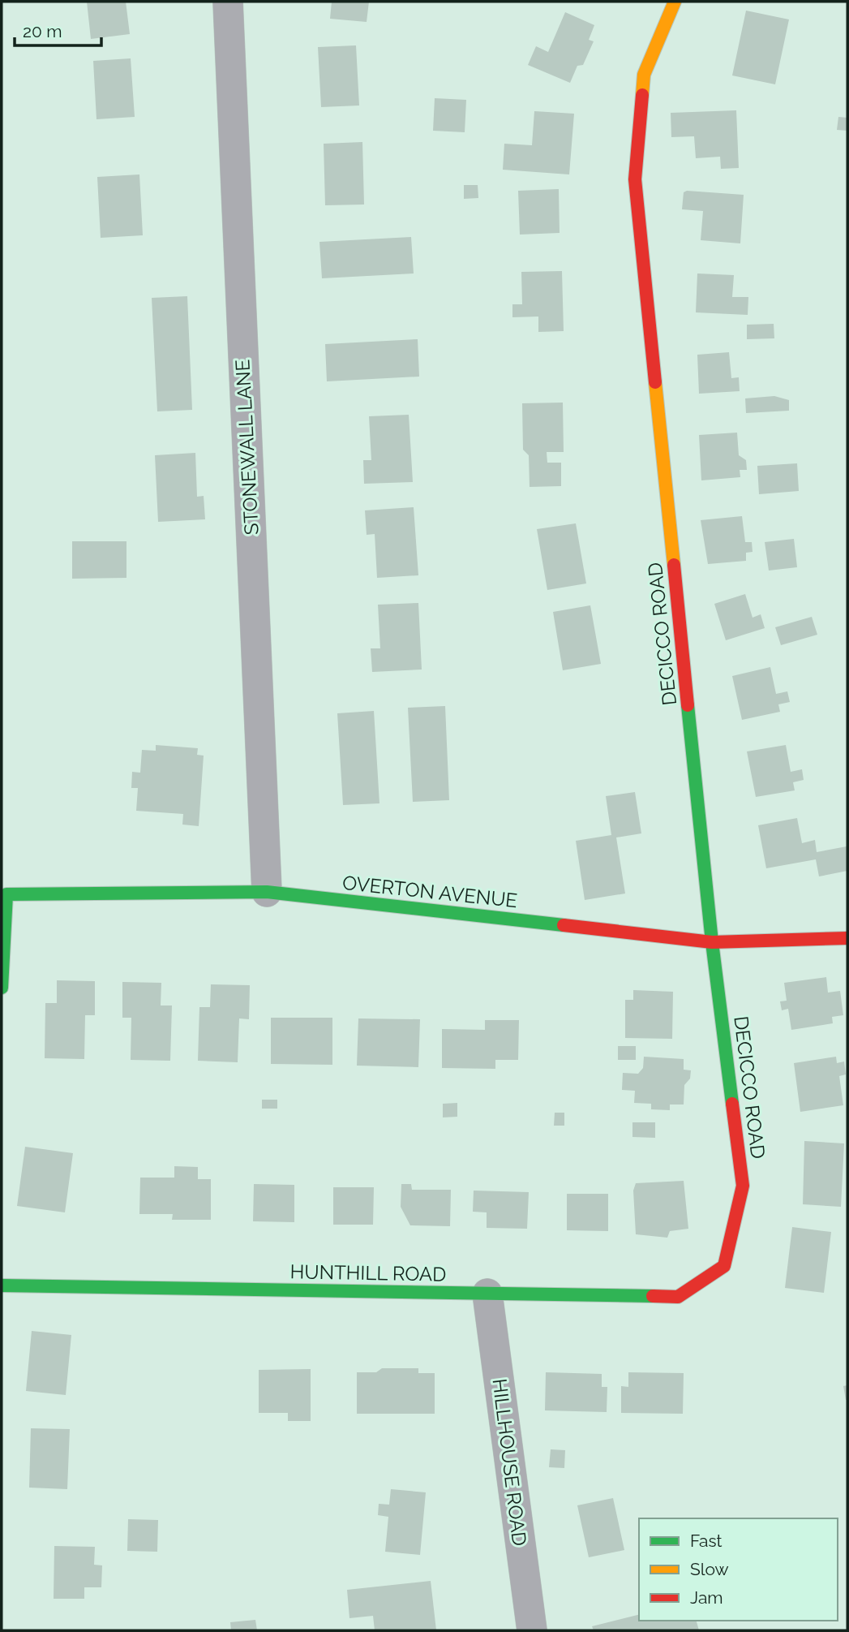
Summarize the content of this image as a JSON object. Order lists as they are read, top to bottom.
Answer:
{
  "streets": {
    "street": [
      "STONEWALL LANE",
      "DECICCO ROAD",
      "OVERTON AVENUE",
      "HUNTHILL ROAD",
      "HILLHOUSE ROAD"
    ]
  },
  "crossings": [
    ["STONEWALL LANE", "OVERTON AVENUE"],
    ["DECICCO ROAD", "OVERTON AVENUE"],
    ["DECICCO ROAD", "HUNTHILL ROAD"],
    ["HUNTHILL ROAD", "HILLHOUSE ROAD"]
  ],
  "legend": ["Fast", "Slow", "Jam"],
  "scale_bar": "20 m"
}
